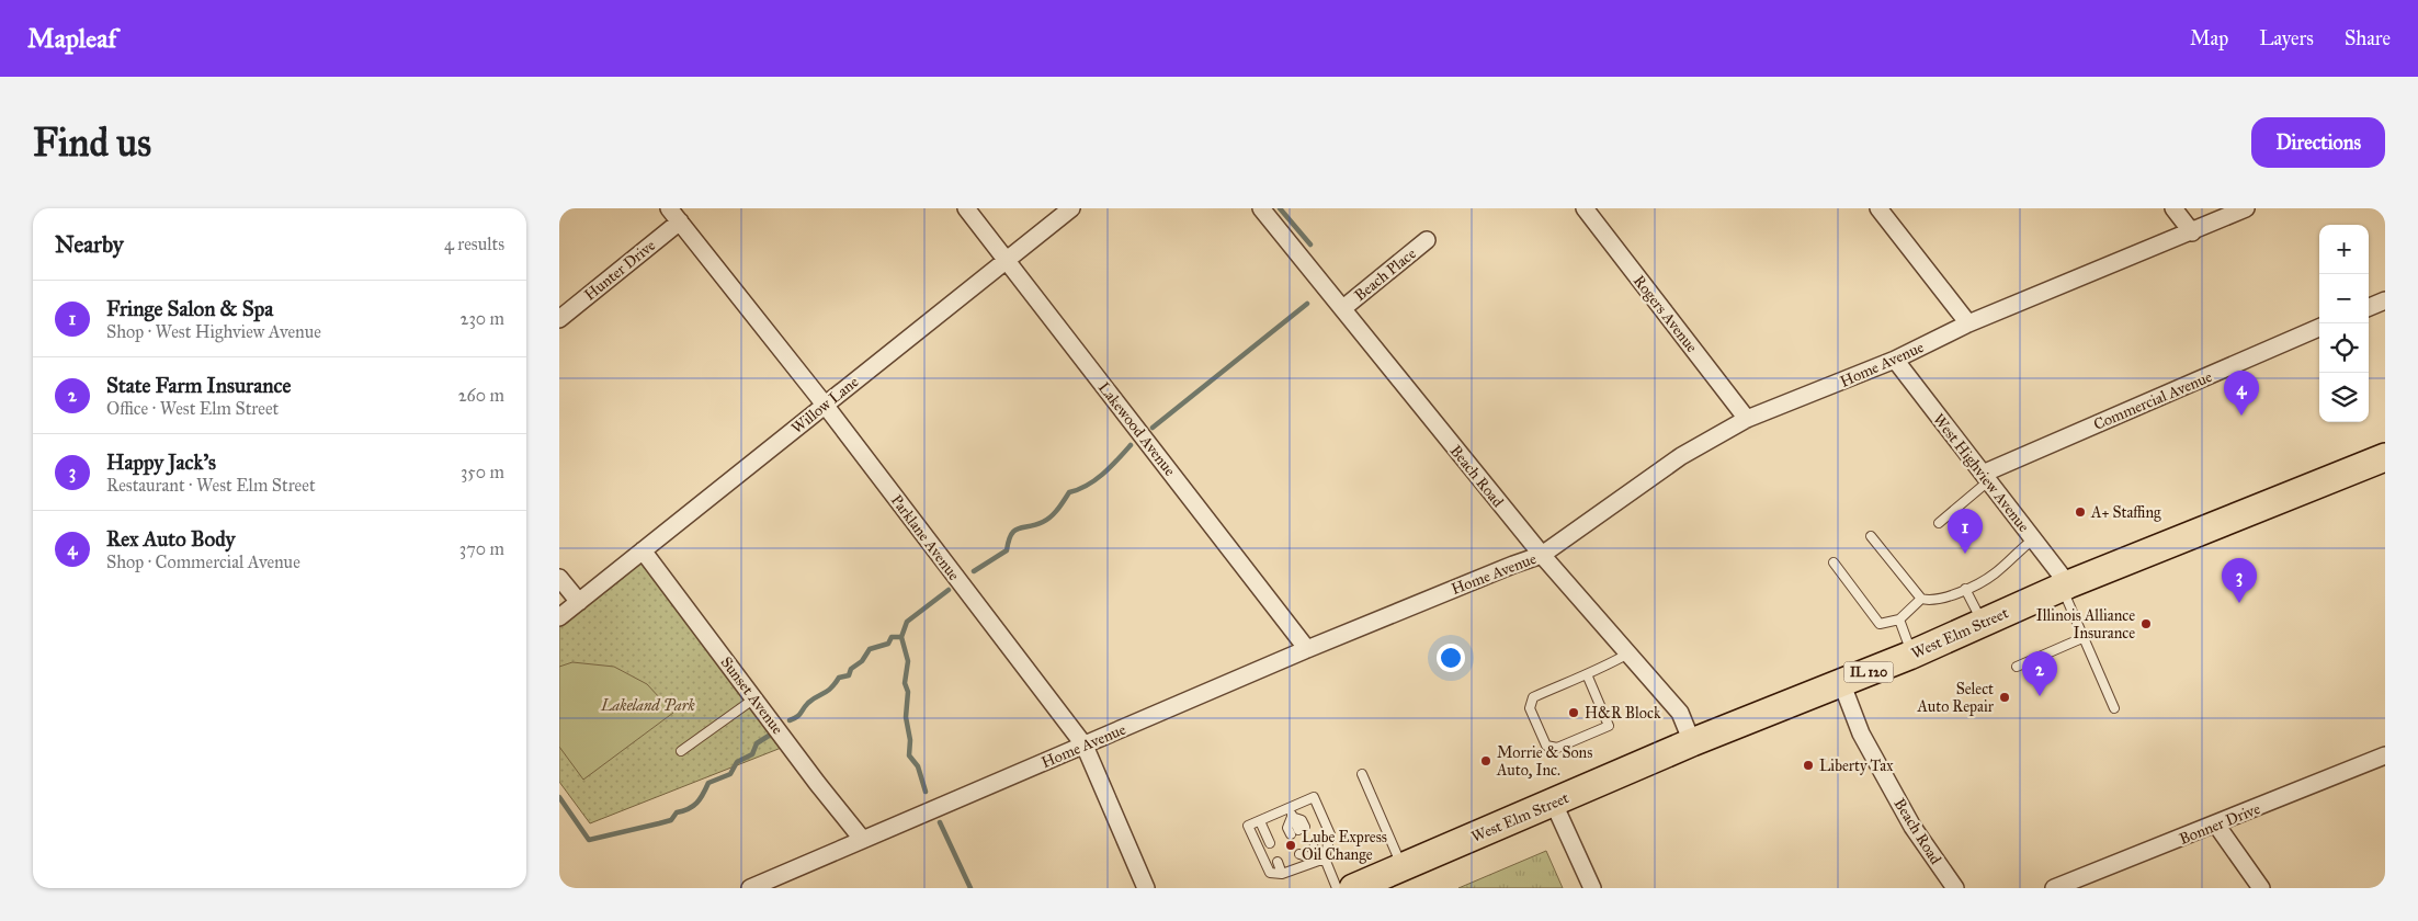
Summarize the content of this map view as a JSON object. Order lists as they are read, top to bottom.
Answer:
{
  "streets": {
    "main road": ["West Elm Street", "IL 120"],
    "street": [
      "Hunter Drive",
      "Beach Place",
      "Rogers Avenue",
      "Home Avenue",
      "Commercial Avenue",
      "Willow Lane",
      "Lakewood Avenue",
      "West Highview Avenue",
      "Beach Road",
      "Parklane Avenue",
      "Sunset Avenue",
      "Bonner Drive"
    ]
  },
  "crossings": [
    ["Hunter Drive", "Parklane Avenue"],
    ["Beach Place", "Beach Road"],
    ["Rogers Avenue", "Home Avenue"],
    ["Home Avenue", "Lakewood Avenue"],
    ["Home Avenue", "West Highview Avenue"],
    ["Home Avenue", "Beach Road"],
    ["Home Avenue", "Parklane Avenue"],
    ["Home Avenue", "Sunset Avenue"],
    ["Commercial Avenue", "West Highview Avenue"],
    ["Willow Lane", "Lakewood Avenue"],
    ["Willow Lane", "Parklane Avenue"],
    ["Willow Lane", "Sunset Avenue"],
    ["West Highview Avenue", "West Elm Street"],
    ["Beach Road", "West Elm Street"]
  ],
  "parks": ["Lakeland Park"],
  "places": [
    "A+ Staffing",
    "Illinois Alliance Insurance",
    "Select Auto Repair",
    "H&R Block",
    "Morrie & Sons Auto, Inc.",
    "Liberty Tax",
    "Lube Express Oil Change"
  ],
  "page": {
    "header": "Mapleaf",
    "nav": ["Map", "Layers", "Share"],
    "buttons": "Directions",
    "title": "Find us",
    "heading": ["Nearby", "4 results"],
    "map_buttons": ["+", "−"],
    "list": [
      {
        "mark": "1",
        "name": "Fringe Salon & Spa",
        "note": "Shop · West Highview Avenue",
        "value": "230 m"
      },
      {
        "mark": "2",
        "name": "State Farm Insurance",
        "note": "Office · West Elm Street",
        "value": "260 m"
      },
      {
        "mark": "3",
        "name": "Happy Jack's",
        "note": "Restaurant · West Elm Street",
        "value": "350 m"
      },
      {
        "mark": "4",
        "name": "Rex Auto Body",
        "note": "Shop · Commercial Avenue",
        "value": "370 m"
      }
    ],
    "pins": [
      "4",
      "1",
      "3",
      "2"
    ]
  }
}
